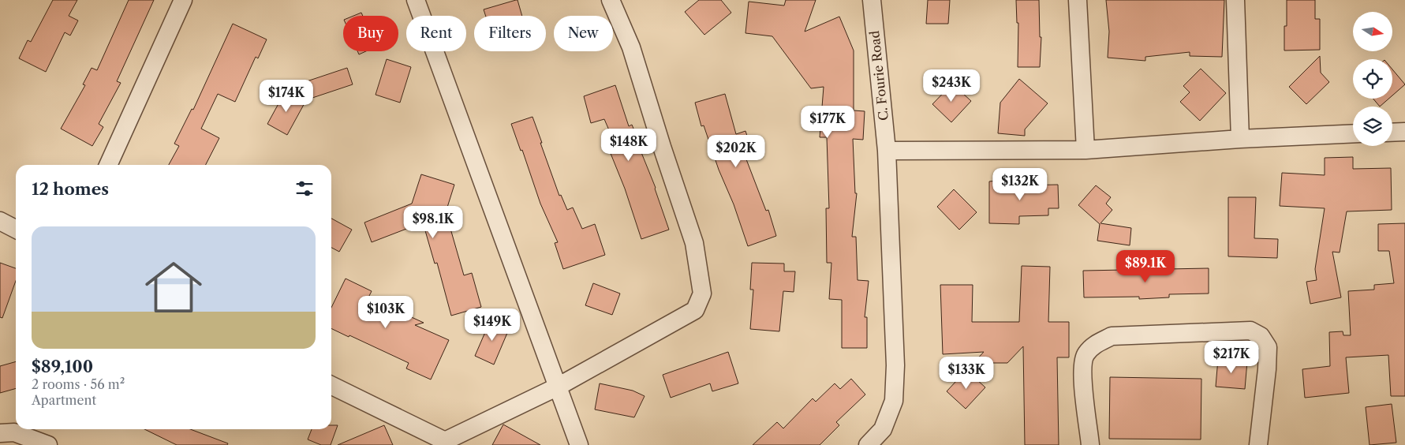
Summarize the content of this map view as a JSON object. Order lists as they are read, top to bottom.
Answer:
{
  "streets": {
    "street": ["C. Fourie Road"]
  },
  "north": "right",
  "page": {
    "chip": [
      "Buy",
      "Rent",
      "Filters",
      "New"
    ],
    "price": [
      "$243K",
      "$174K",
      "$177K",
      "$148K",
      "$202K",
      "$132K",
      "$98.1K",
      "$89.1K",
      "$103K",
      "$149K",
      "$217K",
      "$133K"
    ],
    "heading": "12 homes",
    "list": [
      {
        "name": "$89,100",
        "note": "2 rooms · 56 m² · Apartment"
      }
    ]
  }
}
